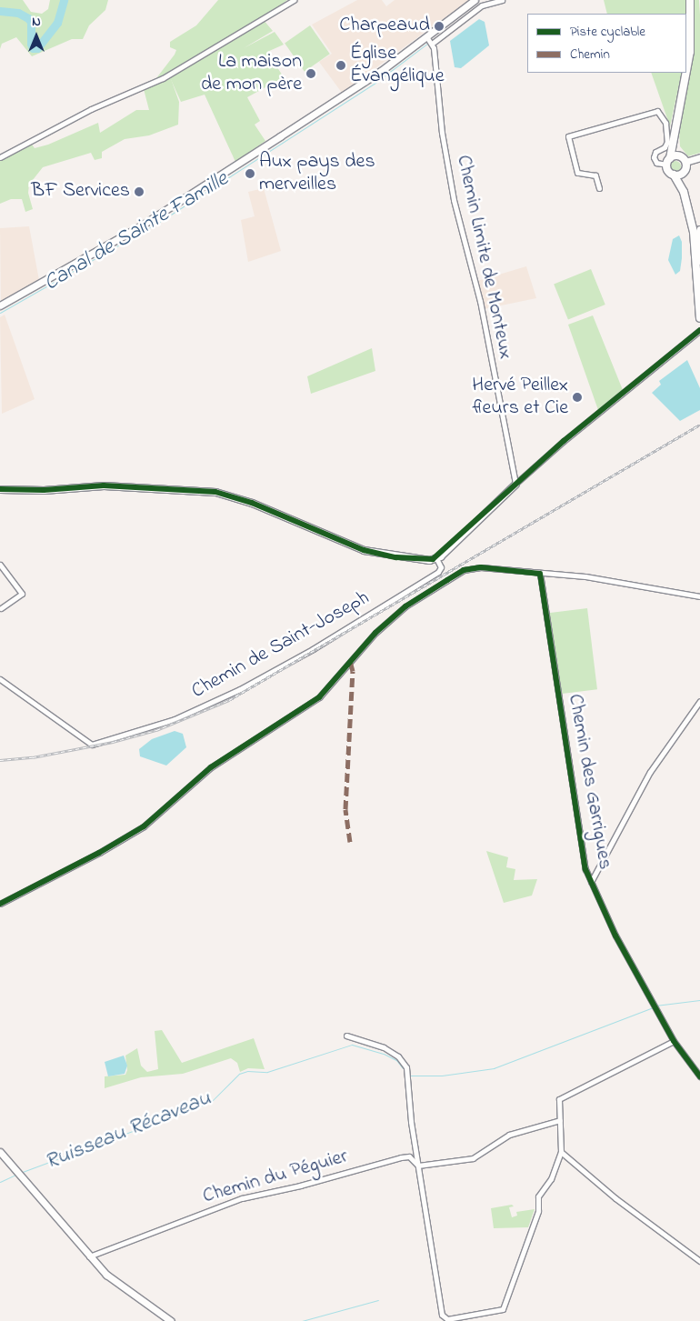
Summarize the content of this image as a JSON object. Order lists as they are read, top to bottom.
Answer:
{
  "streets": {
    "street": [
      "Chemin Limite de Monteux",
      "Chemin de Saint-Joseph",
      "Chemin des Garrigues",
      "Chemin du Péguier"
    ]
  },
  "water": ["Canal de Sainte Famille", "Ruisseau Récaveau"],
  "places": [
    "Charpeaud",
    "Église Évangélique",
    "La maison de mon père",
    "Aux pays des merveilles",
    "BF Services",
    "Hervé Peillex fleurs et Cie"
  ],
  "legend": ["Piste cyclable", "Chemin"],
  "north": "top"
}
